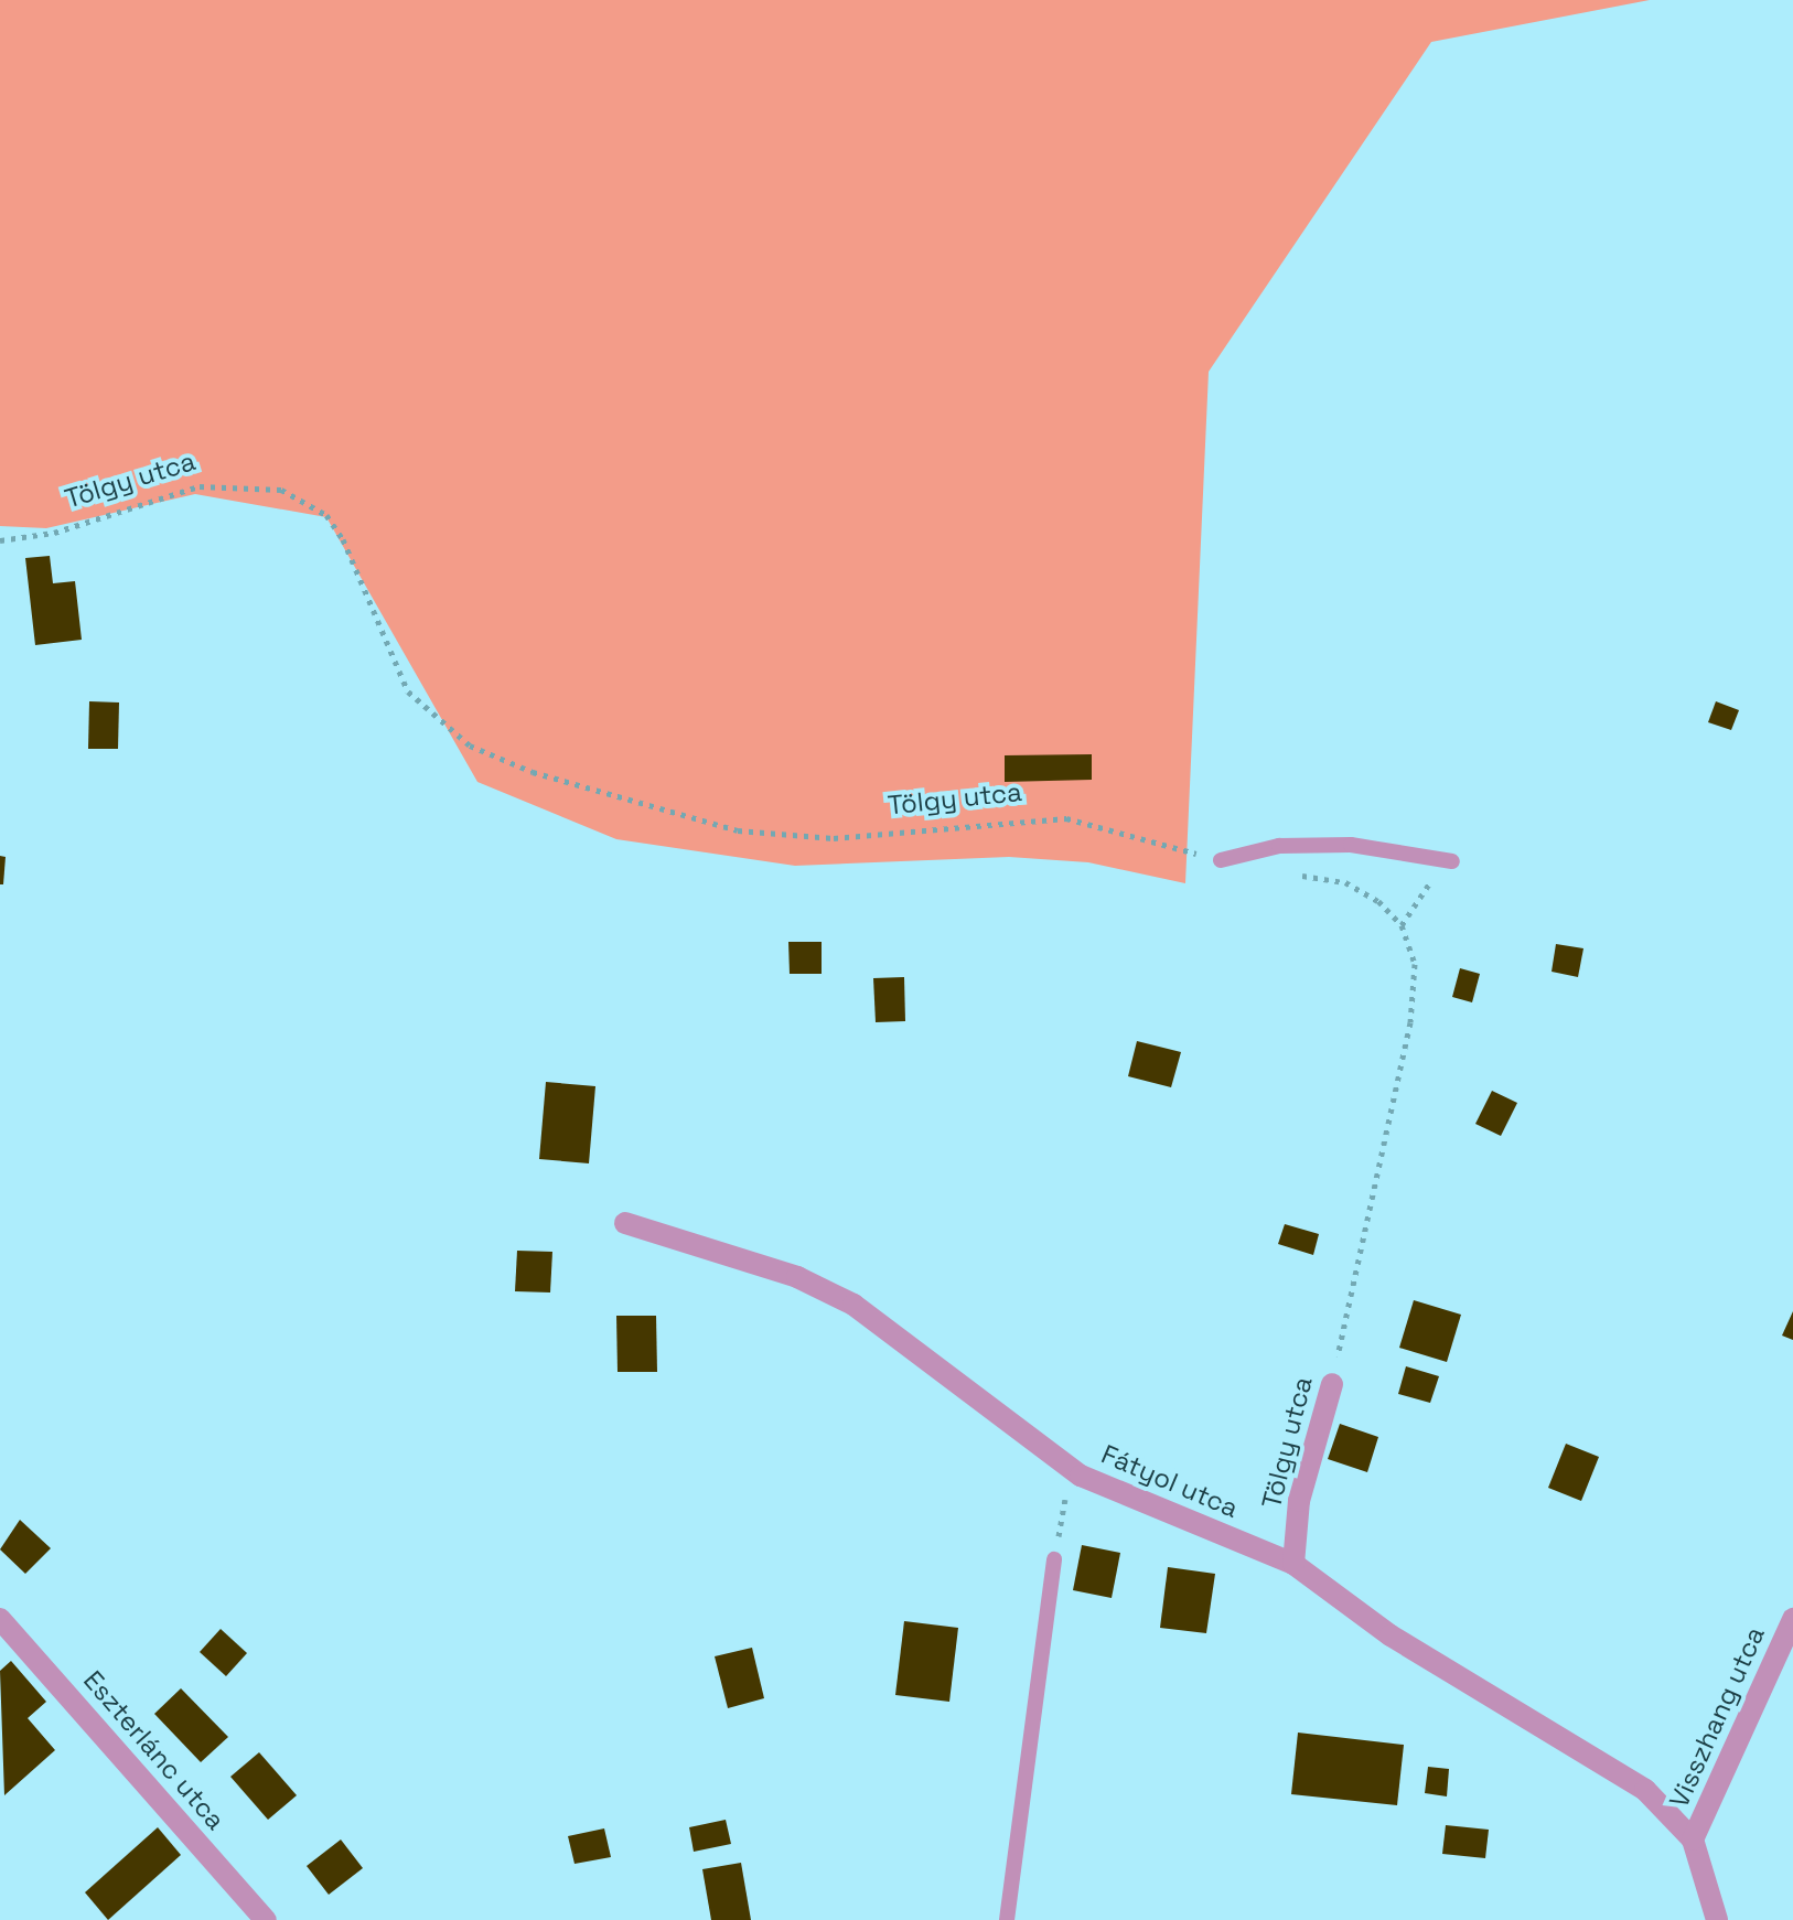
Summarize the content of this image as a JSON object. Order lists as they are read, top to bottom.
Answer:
{
  "streets": {
    "street": [
      "Tölgy utca",
      "Fátyol utca",
      "Visszhang utca",
      "Eszterlánc utca"
    ]
  },
  "crossings": [
    ["Tölgy utca", "Fátyol utca"],
    ["Fátyol utca", "Visszhang utca"]
  ]
}
